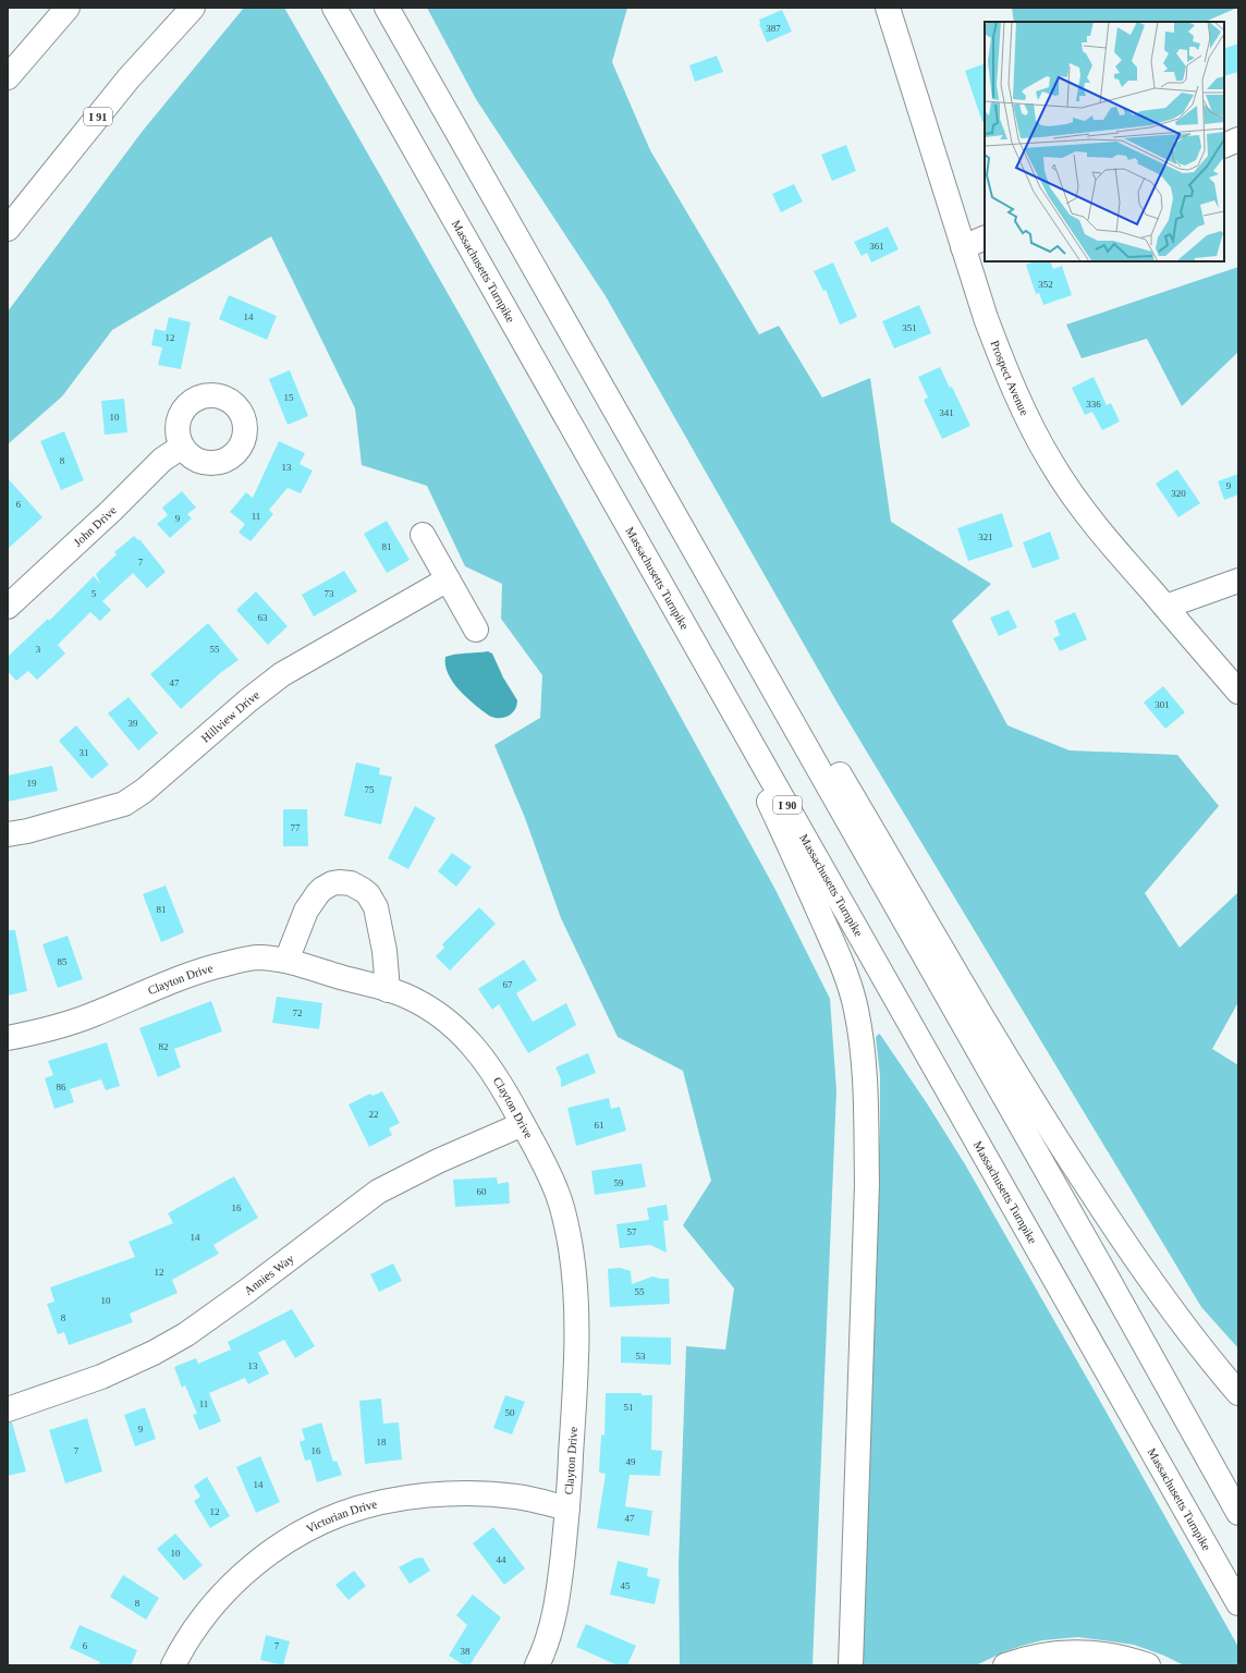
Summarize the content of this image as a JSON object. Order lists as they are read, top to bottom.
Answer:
{
  "streets": {
    "main road": [
      "I 91",
      "Massachusetts Turnpike",
      "Prospect Avenue",
      "John Drive",
      "Hillview Drive",
      "I 90",
      "Clayton Drive",
      "Annies Way",
      "Victorian Drive"
    ]
  },
  "crossings": [
    ["Clayton Drive", "Annies Way"],
    ["Clayton Drive", "Victorian Drive"]
  ],
  "house_numbers": [
    "387",
    "361",
    "352",
    "14",
    "351",
    "12",
    "15",
    "336",
    "341",
    "10",
    "8",
    "13",
    "9",
    "320",
    "6",
    "11",
    "9",
    "321",
    "81",
    "7",
    "5",
    "73",
    "63",
    "3",
    "55",
    "47",
    "301",
    "39",
    "31",
    "19",
    "75",
    "77",
    "81",
    "85",
    "67",
    "72",
    "82",
    "86",
    "22",
    "61",
    "59",
    "60",
    "16",
    "57",
    "14",
    "12",
    "55",
    "10",
    "8",
    "53",
    "13",
    "11",
    "51",
    "50",
    "9",
    "18",
    "7",
    "16",
    "49",
    "14",
    "12",
    "47",
    "10",
    "44",
    "45",
    "8",
    "6",
    "7",
    "38"
  ]
}
